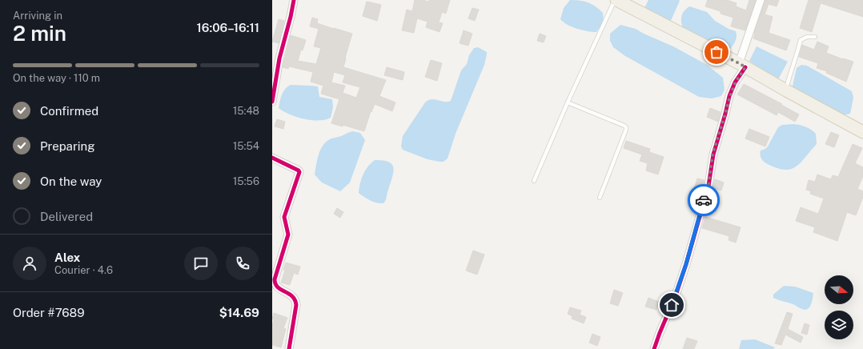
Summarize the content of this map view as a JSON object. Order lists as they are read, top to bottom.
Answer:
{
  "north": "right",
  "page": {
    "heading": ["2 min", "Arriving in", "16:06–16:11"],
    "panel": [
      "Alex",
      "Courier · 4.6",
      "Order #7689",
      "$14.69"
    ],
    "bar": "On the way · 110 m",
    "list": [
      ["Confirmed", "15:48"],
      ["Preparing", "15:54"],
      ["On the way", "15:56"],
      "Delivered"
    ]
  }
}
